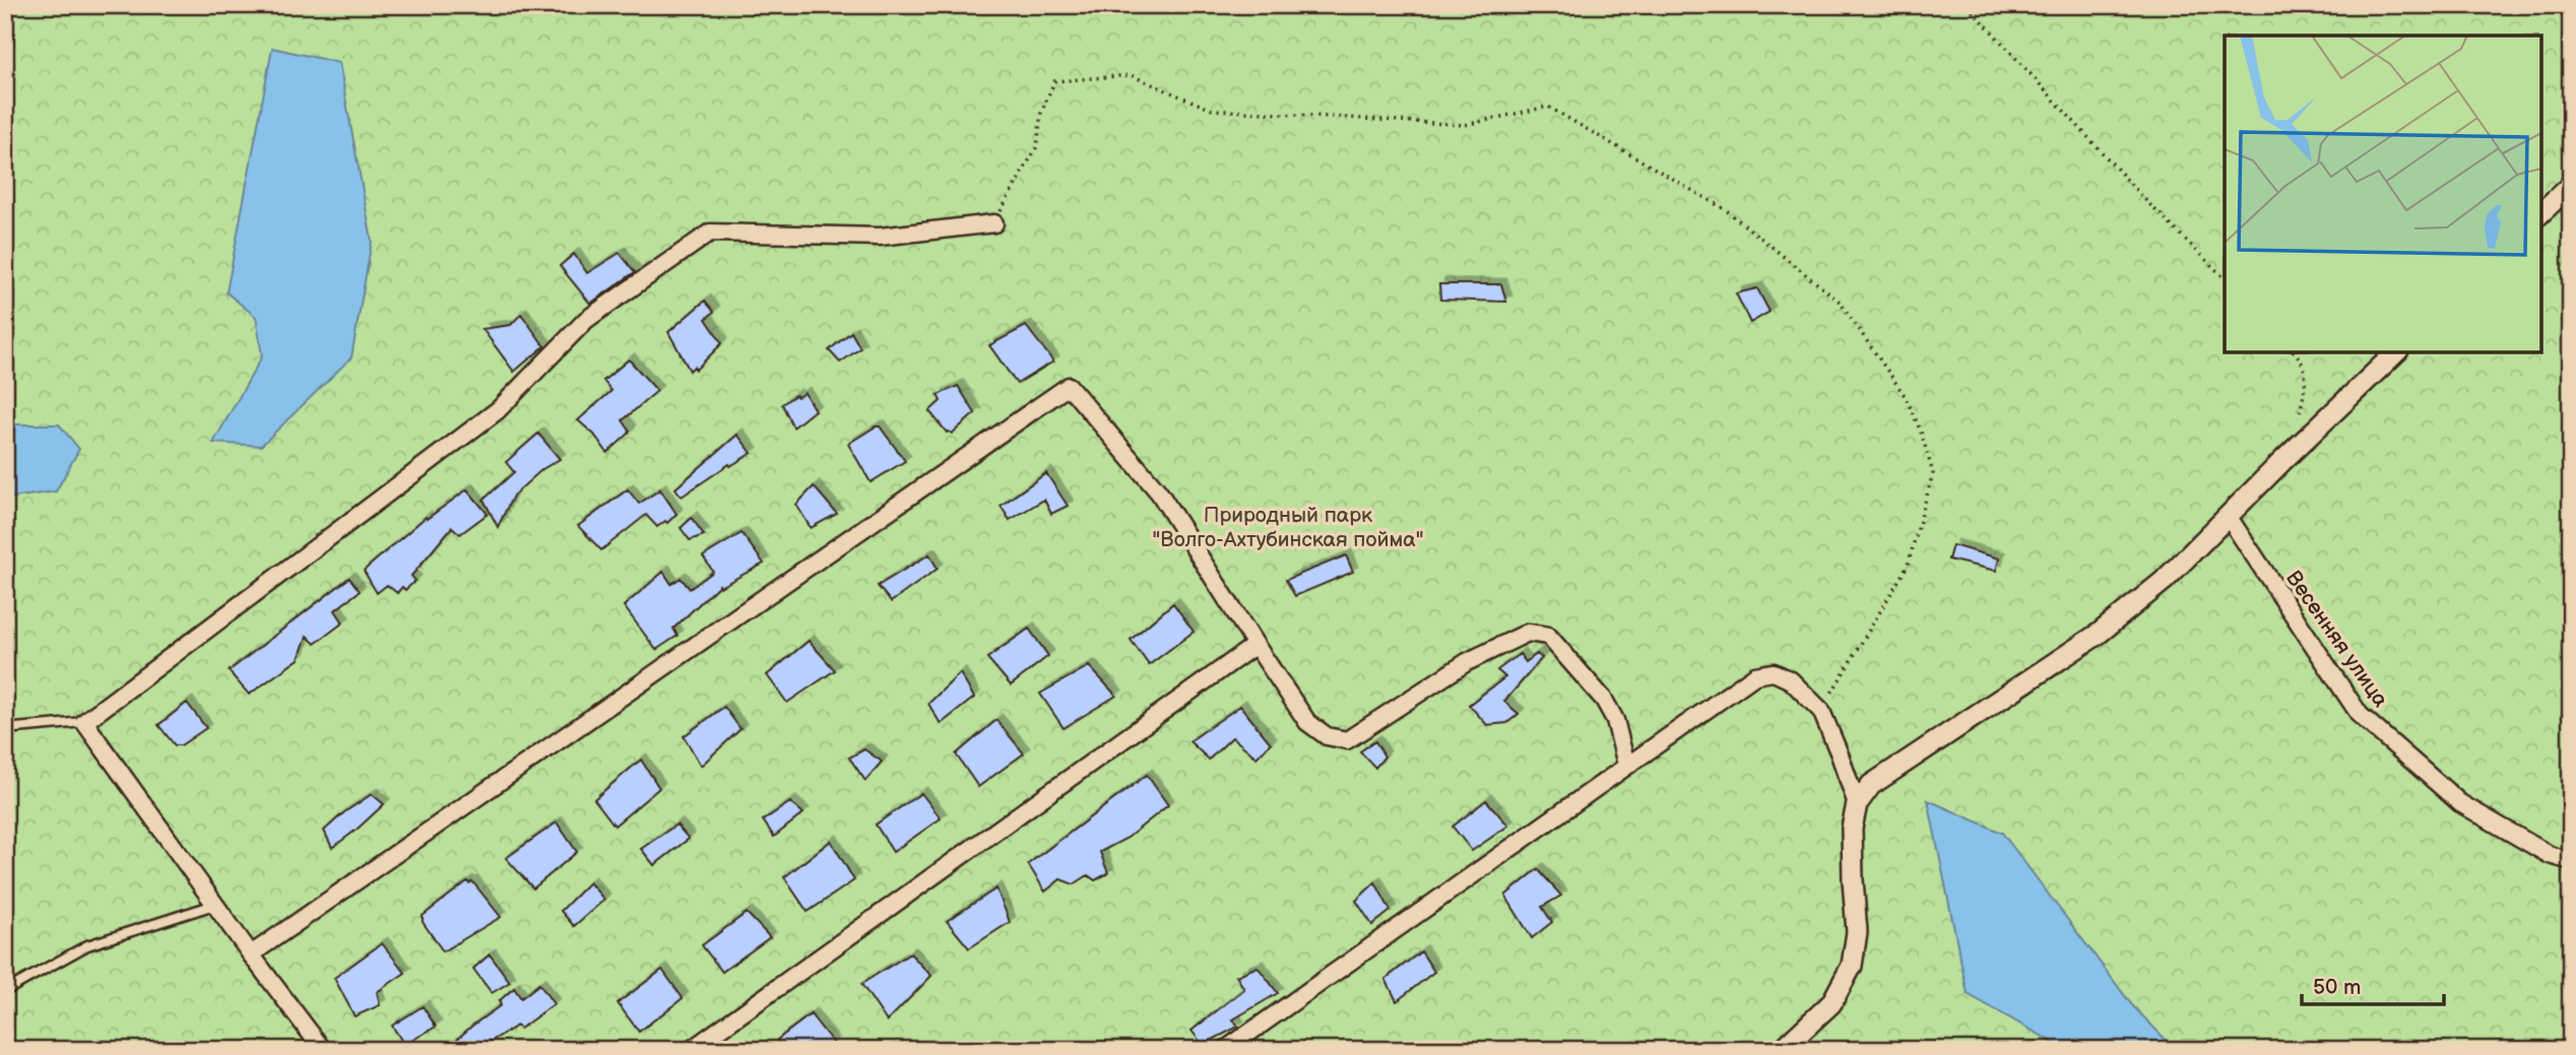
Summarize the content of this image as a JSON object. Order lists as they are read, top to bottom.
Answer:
{
  "streets": {
    "street": ["Весенняя улица"]
  },
  "parks": ["Природный парк \"Волго-Ахтубинская пойма\""],
  "scale_bar": "50 m"
}
